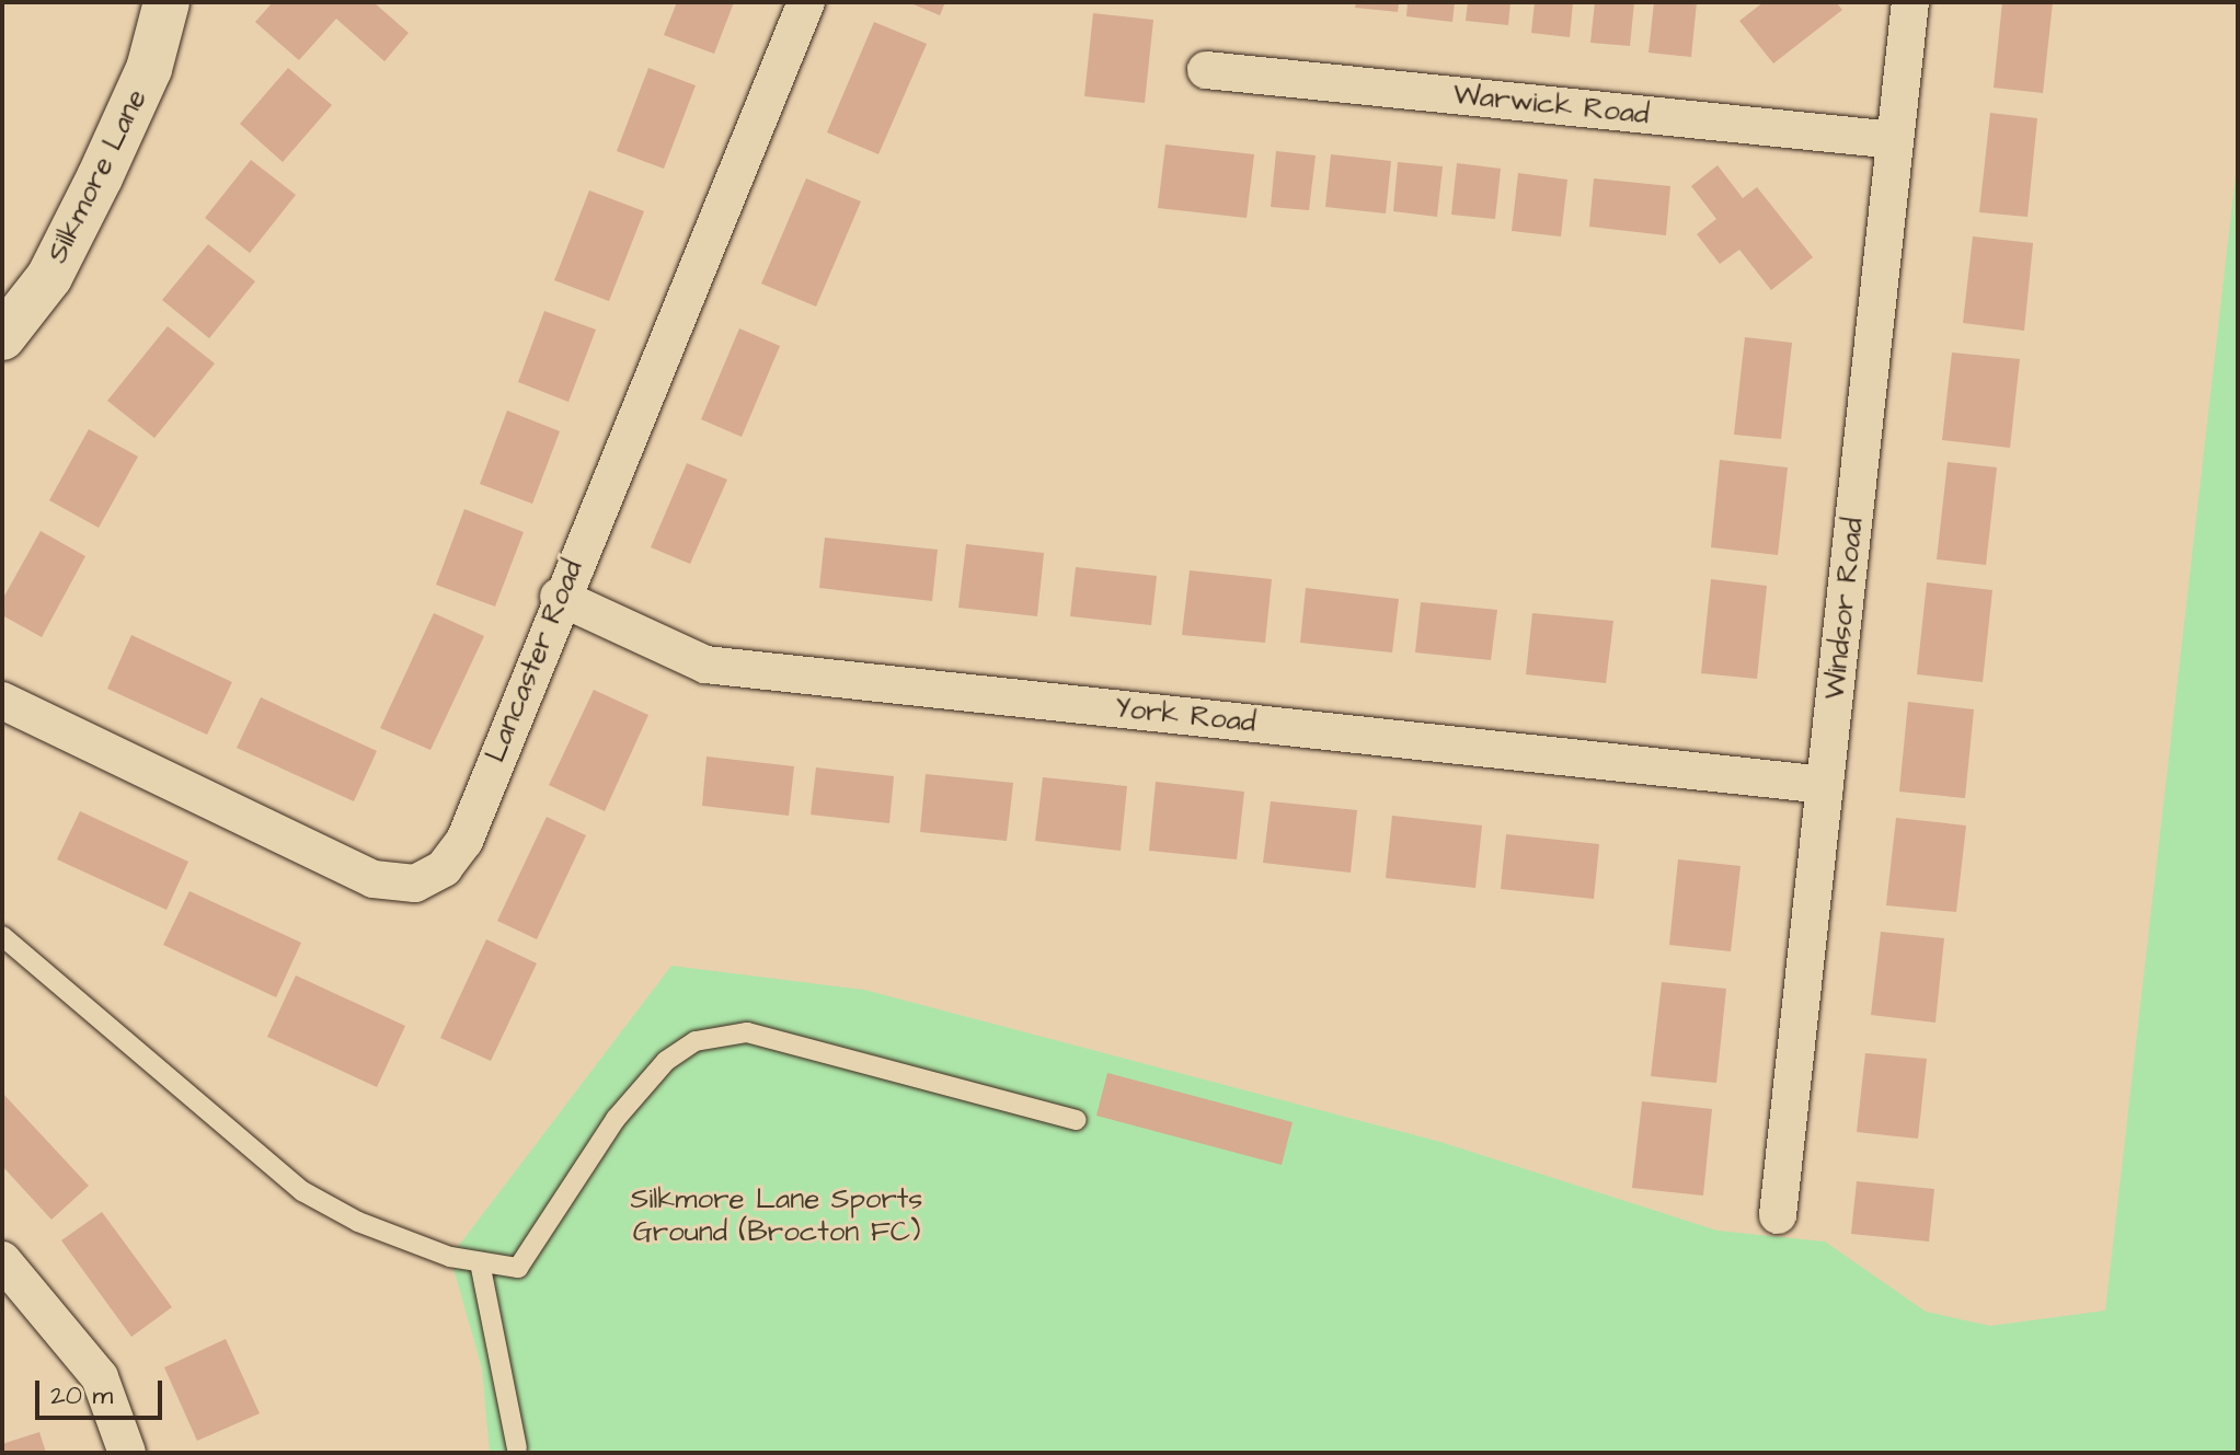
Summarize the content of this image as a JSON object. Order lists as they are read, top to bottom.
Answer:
{
  "streets": {
    "street": [
      "Warwick Road",
      "Silkmore Lane",
      "Windsor Road",
      "Lancaster Road",
      "York Road"
    ]
  },
  "crossings": [
    ["Warwick Road", "Windsor Road"],
    ["Windsor Road", "York Road"],
    ["Lancaster Road", "York Road"]
  ],
  "parks": ["Silkmore Lane Sports Ground (Brocton FC)"],
  "scale_bar": "20 m"
}
